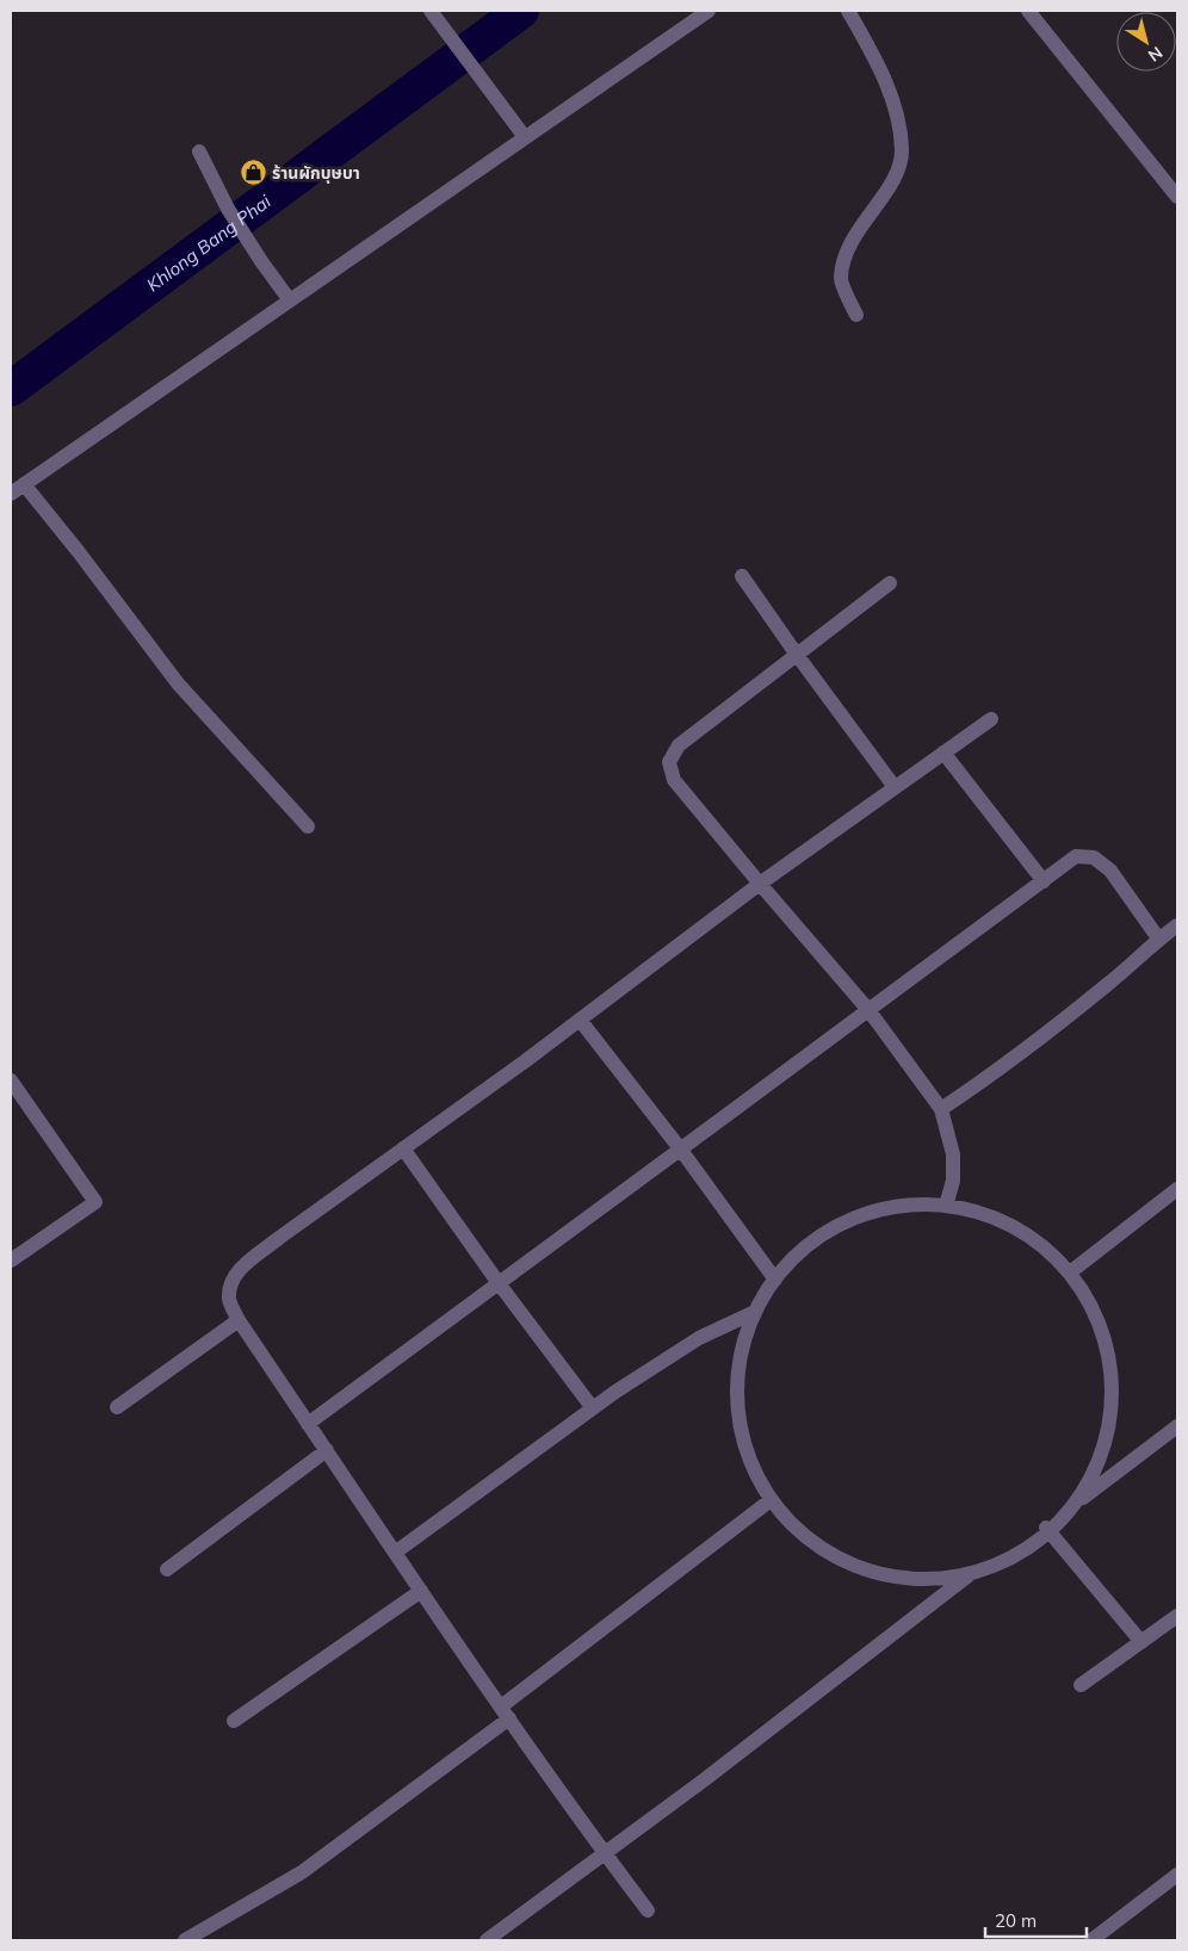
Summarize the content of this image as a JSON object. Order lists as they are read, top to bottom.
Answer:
{
  "water": ["Khlong Bang Phai"],
  "places": {
    "shop": ["ร้านผักบุษบา"]
  },
  "scale_bar": "20 m",
  "north": "bottom right"
}
